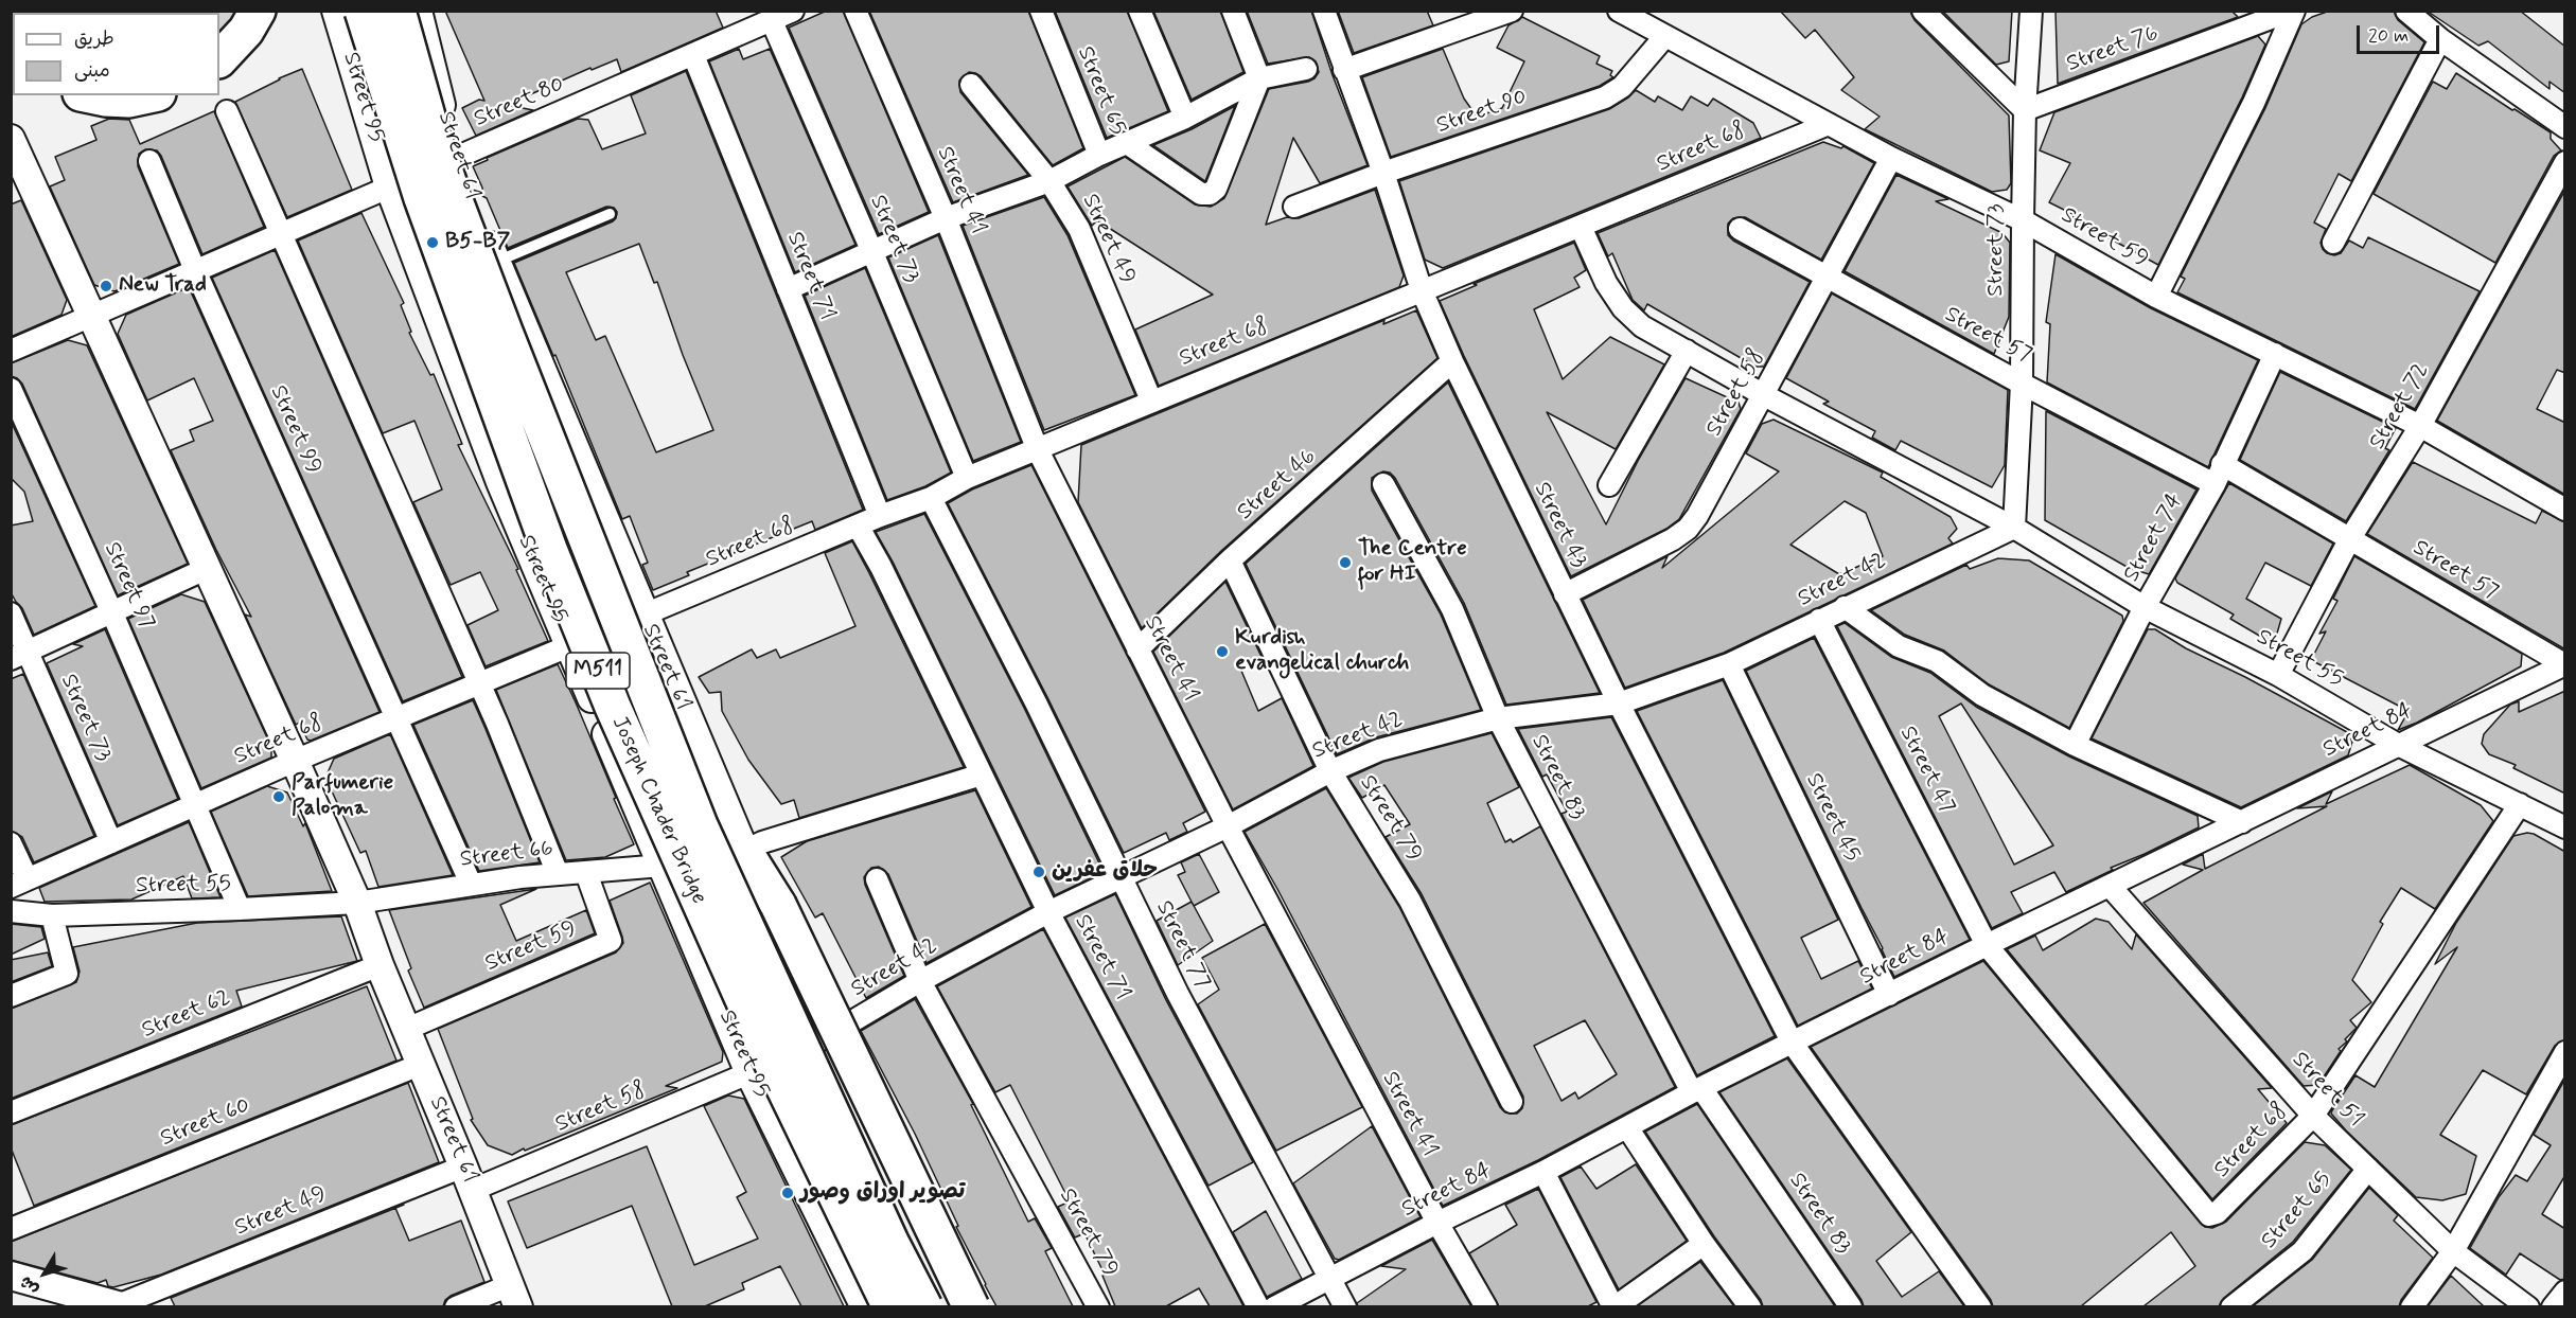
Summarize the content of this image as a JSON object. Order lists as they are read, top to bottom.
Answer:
{
  "streets": {
    "highway": ["M511", "Joseph Chader Bridge"],
    "street": [
      "Street 76",
      "Street 65",
      "Street 95",
      "Street 80",
      "Street 90",
      "Street 68",
      "Street 61",
      "Street 41",
      "Street 59",
      "Street 73",
      "Street 49",
      "Street 71",
      "Street 57",
      "Street 58",
      "Street 72",
      "Street 99",
      "Street 46",
      "Street 43",
      "Street 74",
      "Street 42",
      "Street 97",
      "Street 55",
      "Street 84",
      "Street 47",
      "Street 83",
      "Street 45",
      "Street 79",
      "Street 66",
      "Street 77",
      "Street 62",
      "Street 51",
      "Street 60"
    ]
  },
  "crossings": [
    ["Street 76", "Street 73"],
    ["Street 65", "Street 51"],
    ["Street 95", "Street 80"],
    ["Street 95", "Street 68"],
    ["Street 95", "Street 58"],
    ["Street 95", "Street 42"],
    ["Street 95", "Street 66"],
    ["Street 80", "Street 61"],
    ["Street 80", "Street 73"],
    ["Street 80", "Street 71"],
    ["Street 80", "Street 99"],
    ["Street 90", "Street 59"],
    ["Street 90", "Street 43"],
    ["Street 68", "Street 61"],
    ["Street 68", "Street 41"],
    ["Street 68", "Street 59"],
    ["Street 68", "Street 73"],
    ["Street 68", "Street 49"],
    ["Street 68", "Street 71"],
    ["Street 68", "Street 99"],
    ["Street 68", "Street 43"],
    ["Street 68", "Street 97"],
    ["Street 68", "Street 55"],
    ["Street 68", "Street 84"],
    ["Street 68", "Street 47"],
    ["Street 68", "Street 77"],
    ["Street 68", "Street 51"],
    ["Street 61", "Street 59"],
    ["Street 61", "Street 49"],
    ["Street 61", "Street 58"],
    ["Street 61", "Street 42"],
    ["Street 61", "Street 55"],
    ["Street 61", "Street 66"],
    ["Street 61", "Street 62"],
    ["Street 61", "Street 60"],
    ["Street 41", "Street 46"],
    ["Street 41", "Street 42"],
    ["Street 41", "Street 84"],
    ["Street 59", "Street 73"],
    ["Street 59", "Street 58"],
    ["Street 59", "Street 72"],
    ["Street 59", "Street 74"],
    ["Street 59", "Street 66"],
    ["Street 73", "Street 57"],
    ["Street 73", "Street 42"],
    ["Street 73", "Street 55"],
    ["Street 49", "Street 58"],
    ["Street 71", "Street 42"],
    ["Street 57", "Street 58"],
    ["Street 57", "Street 72"],
    ["Street 57", "Street 74"],
    ["Street 57", "Street 84"],
    ["Street 58", "Street 43"],
    ["Street 58", "Street 42"],
    ["Street 58", "Street 55"],
    ["Street 72", "Street 55"],
    ["Street 99", "Street 66"],
    ["Street 46", "Street 43"],
    ["Street 46", "Street 79"],
    ["Street 43", "Street 42"],
    ["Street 43", "Street 84"],
    ["Street 74", "Street 55"],
    ["Street 42", "Street 55"],
    ["Street 42", "Street 47"],
    ["Street 42", "Street 83"],
    ["Street 42", "Street 45"],
    ["Street 42", "Street 79"],
    ["Street 42", "Street 77"],
    ["Street 97", "Street 55"],
    ["Street 55", "Street 84"],
    ["Street 55", "Street 66"],
    ["Street 84", "Street 47"],
    ["Street 84", "Street 83"],
    ["Street 84", "Street 45"],
    ["Street 84", "Street 77"],
    ["Street 84", "Street 51"]
  ],
  "places": [
    "B5-B7",
    "New Trad",
    "The Centre for HI",
    "Kurdish evangelical church",
    "Parfumerie Paloma",
    "حلاق عفرين",
    "تصوير اوراق وصور"
  ],
  "legend": ["طريق", "مبنى"],
  "scale_bar": "20 m",
  "north": "bottom left"
}
